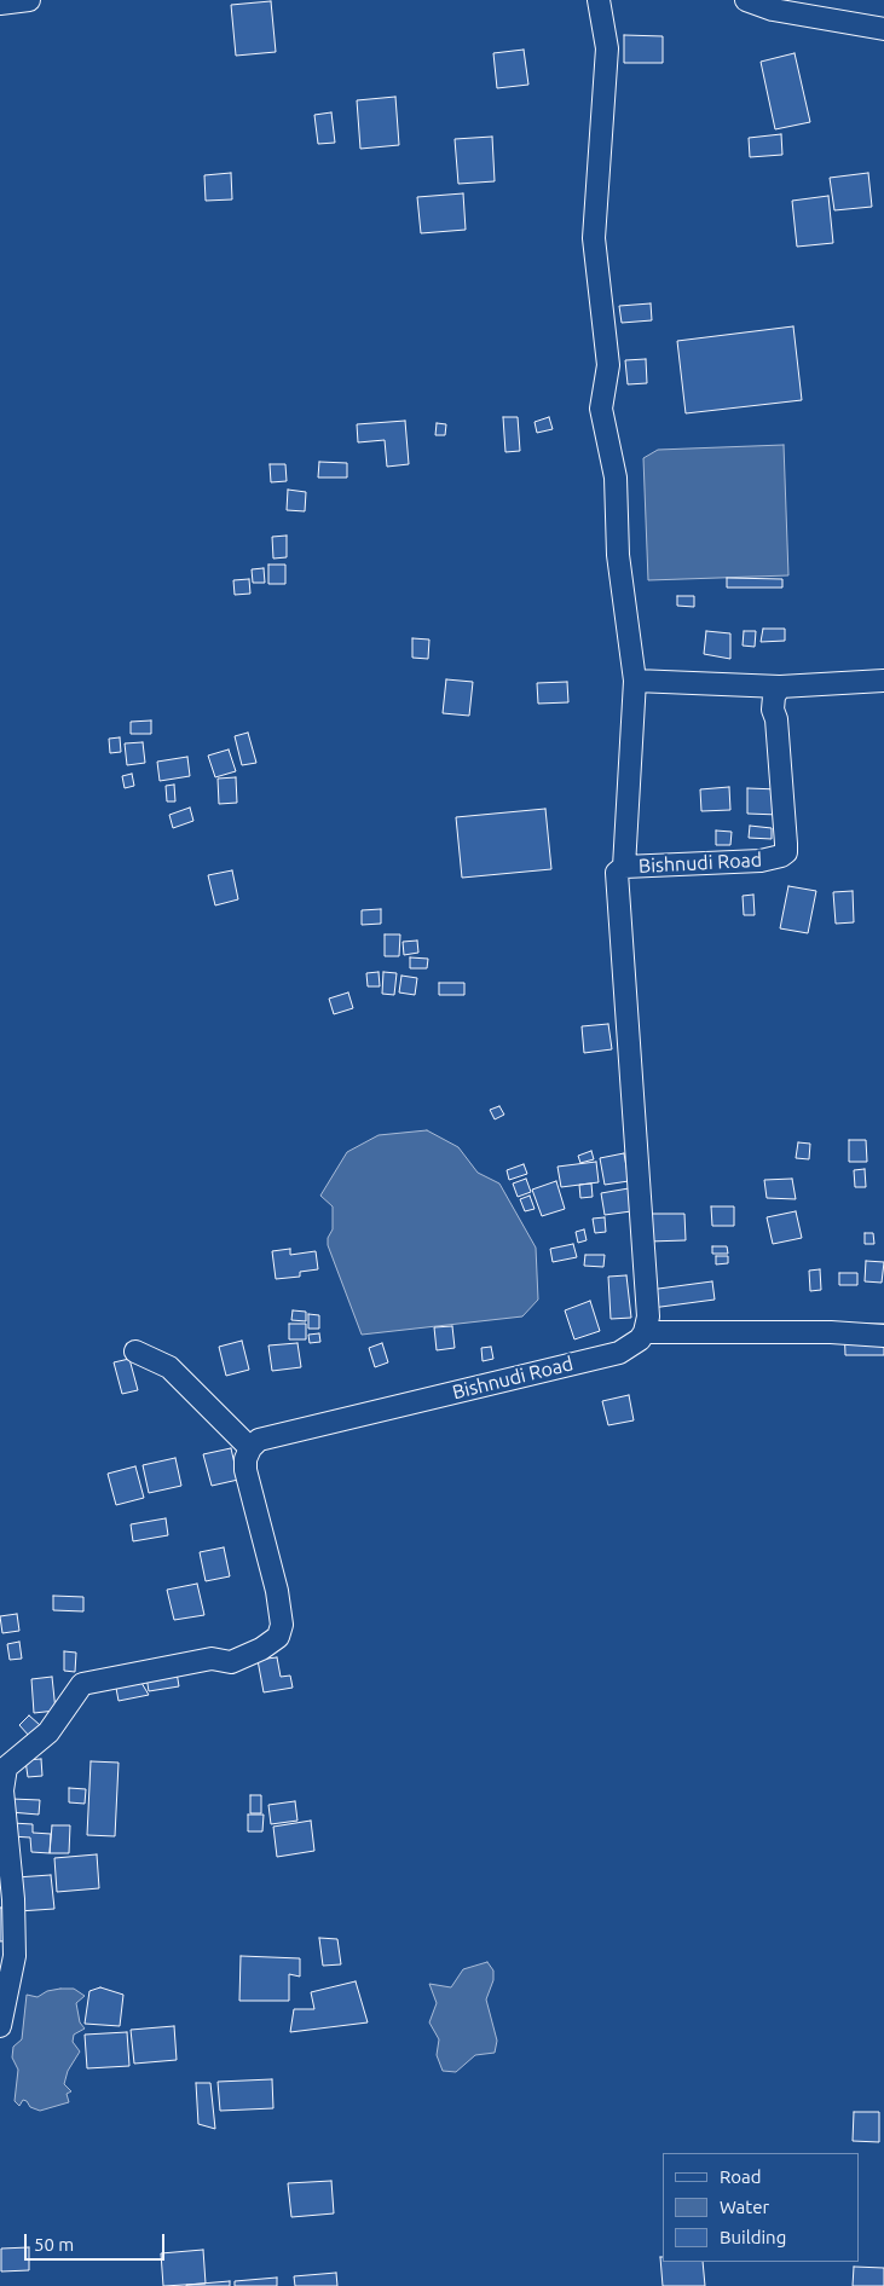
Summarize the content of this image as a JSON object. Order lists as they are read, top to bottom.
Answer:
{
  "streets": {
    "street": ["Bishnudi Road"]
  },
  "legend": ["Road", "Water", "Building"],
  "scale_bar": "50 m"
}
